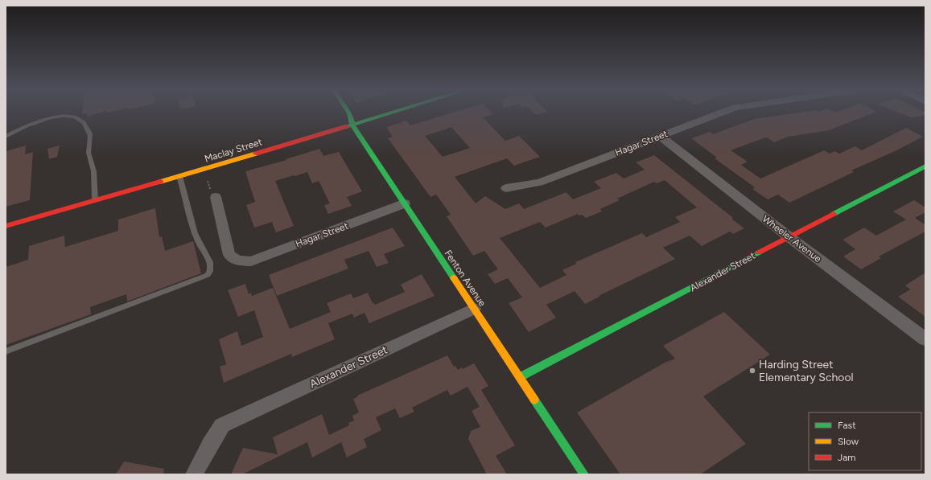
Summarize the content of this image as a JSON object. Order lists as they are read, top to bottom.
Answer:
{
  "streets": {
    "street": [
      "Hagar Street",
      "Maclay Street",
      "Wheeler Avenue",
      "Alexander Street",
      "Fenton Avenue"
    ]
  },
  "crossings": [
    ["Hagar Street", "Wheeler Avenue"],
    ["Hagar Street", "Fenton Avenue"],
    ["Maclay Street", "Fenton Avenue"],
    ["Wheeler Avenue", "Alexander Street"],
    ["Alexander Street", "Fenton Avenue"]
  ],
  "places": ["Harding Street Elementary School"],
  "legend": ["Fast", "Slow", "Jam"]
}
